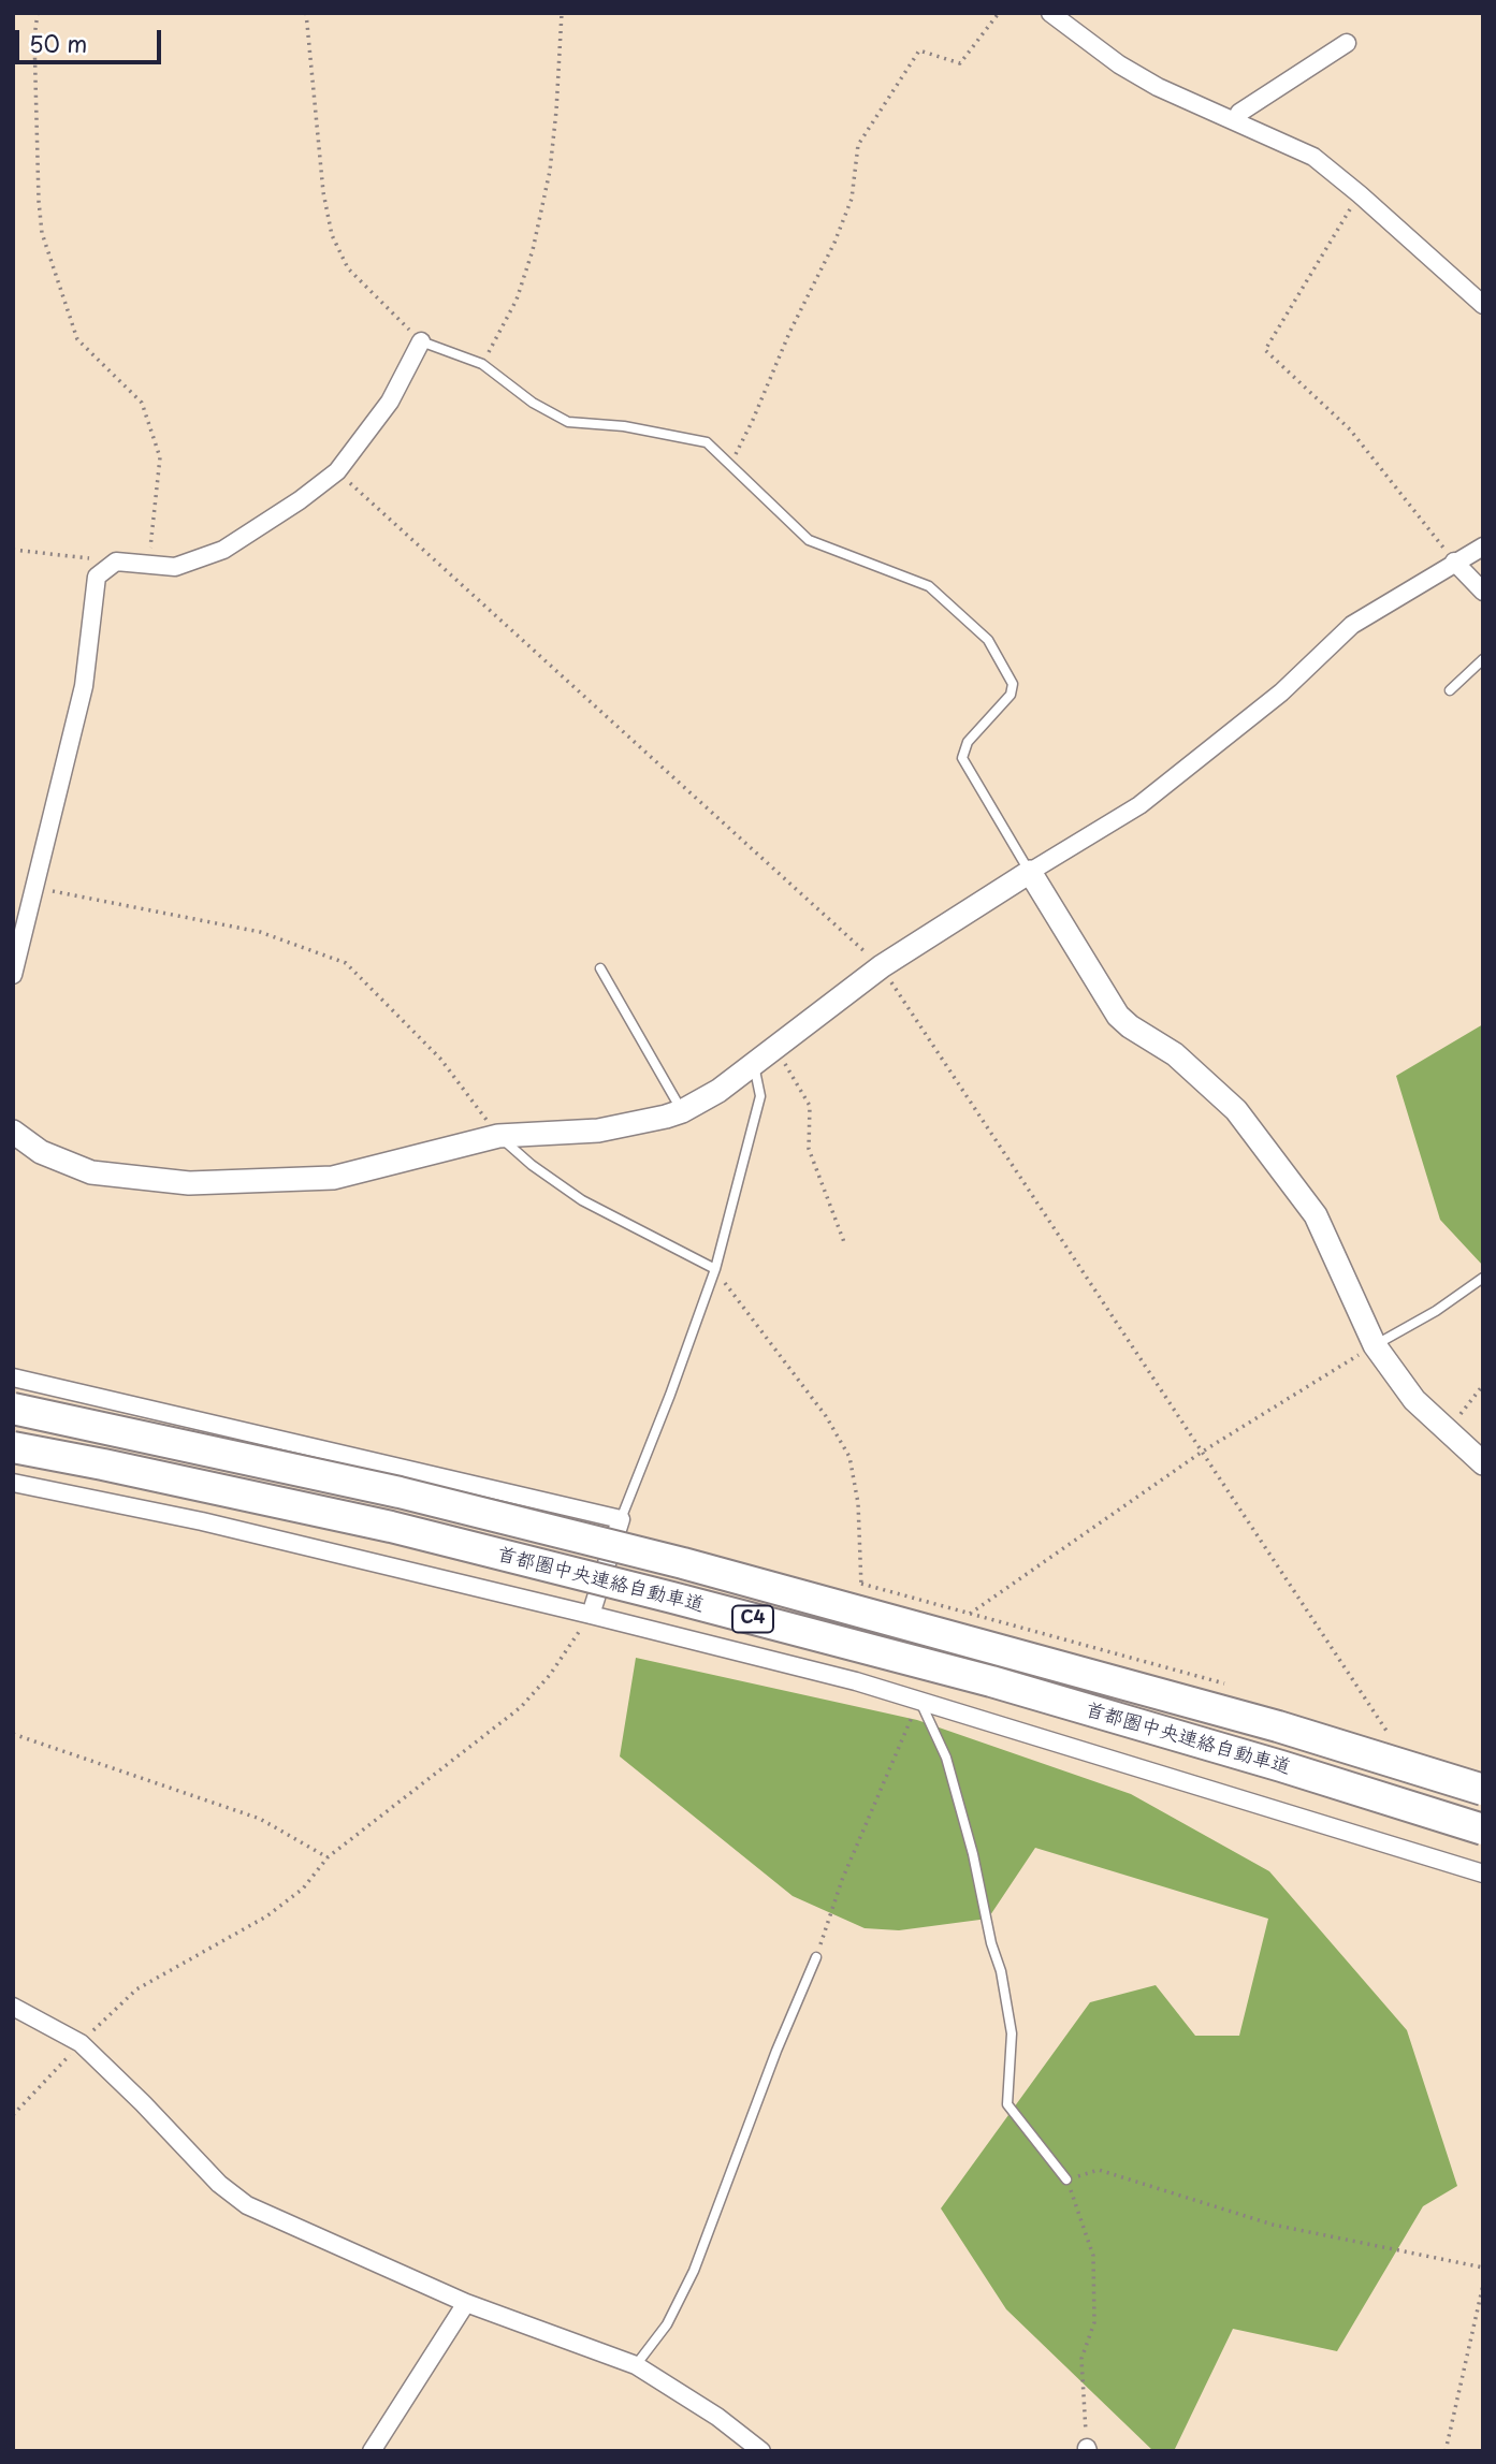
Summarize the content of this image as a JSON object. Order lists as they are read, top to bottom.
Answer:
{
  "streets": {
    "highway": ["首都圏中央連絡自動車道", "C4"]
  },
  "scale_bar": "50 m"
}
